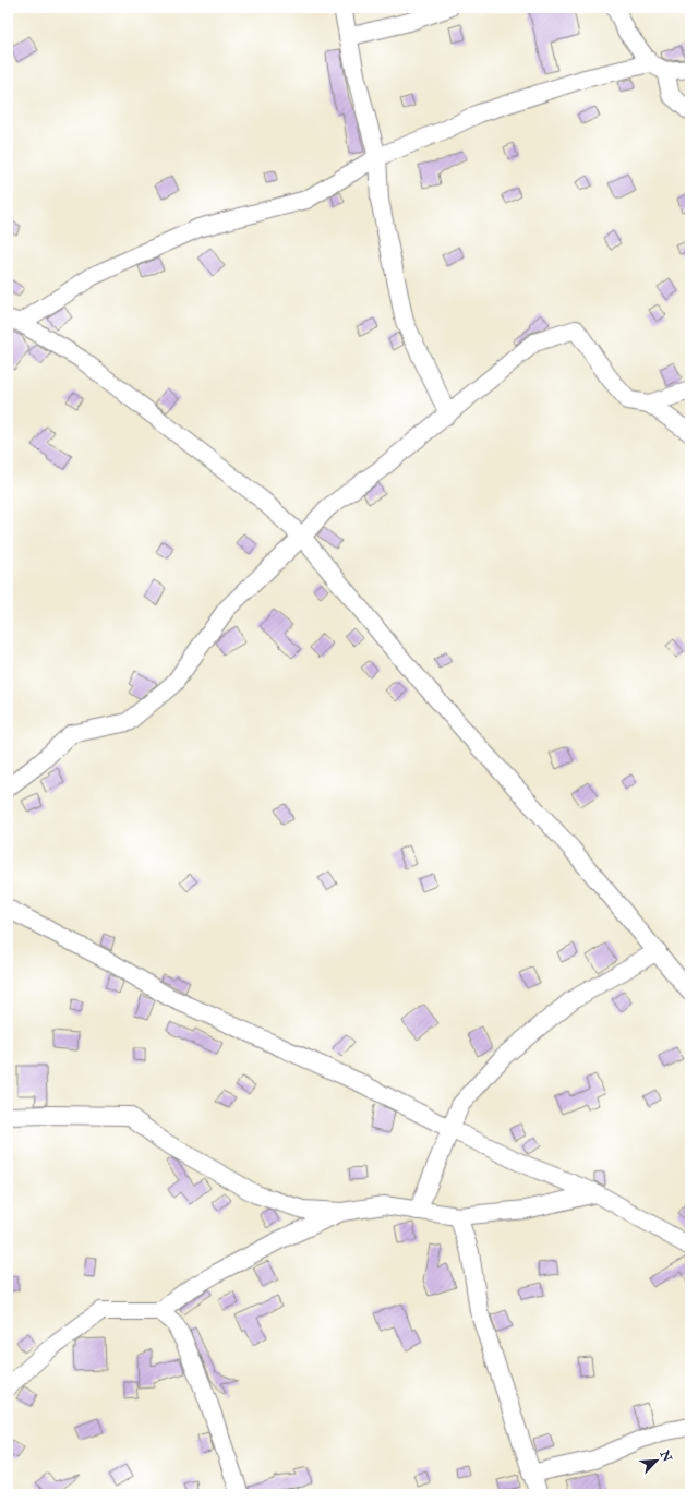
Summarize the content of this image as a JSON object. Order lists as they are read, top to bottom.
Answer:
{
  "north": "top right"
}
